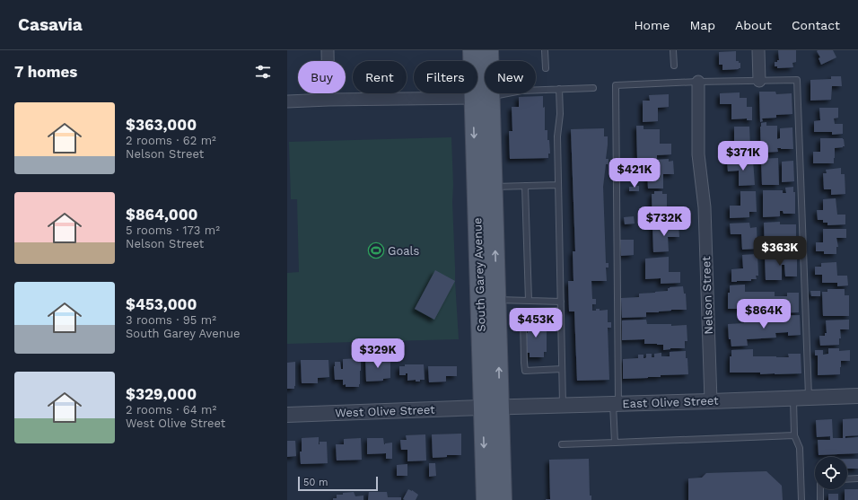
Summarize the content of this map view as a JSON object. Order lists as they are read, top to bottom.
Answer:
{
  "streets": {
    "main road": ["South Garey Avenue"],
    "street": ["Nelson Street", "East Olive Street", "West Olive Street"]
  },
  "crossings": [
    ["South Garey Avenue", "East Olive Street"],
    ["South Garey Avenue", "West Olive Street"],
    ["Nelson Street", "East Olive Street"],
    ["East Olive Street", "West Olive Street"]
  ],
  "places": {
    "sports": ["Goals"]
  },
  "scale_bar": "50 m",
  "page": {
    "header": "Casavia",
    "nav": [
      "Home",
      "Map",
      "About",
      "Contact"
    ],
    "heading": "7 homes",
    "chip": [
      "Buy",
      "Rent",
      "Filters",
      "New"
    ],
    "list": [
      {
        "name": "$363,000",
        "note": "2 rooms · 62 m² · Nelson Street"
      },
      {
        "name": "$864,000",
        "note": "5 rooms · 173 m² · Nelson Street"
      },
      {
        "name": "$453,000",
        "note": "3 rooms · 95 m² · South Garey Avenue"
      },
      {
        "name": "$329,000",
        "note": "2 rooms · 64 m² · West Olive Street"
      }
    ],
    "price": [
      "$371K",
      "$421K",
      "$732K",
      "$363K",
      "$864K",
      "$453K",
      "$329K"
    ],
    "scale": "50 m"
  }
}
